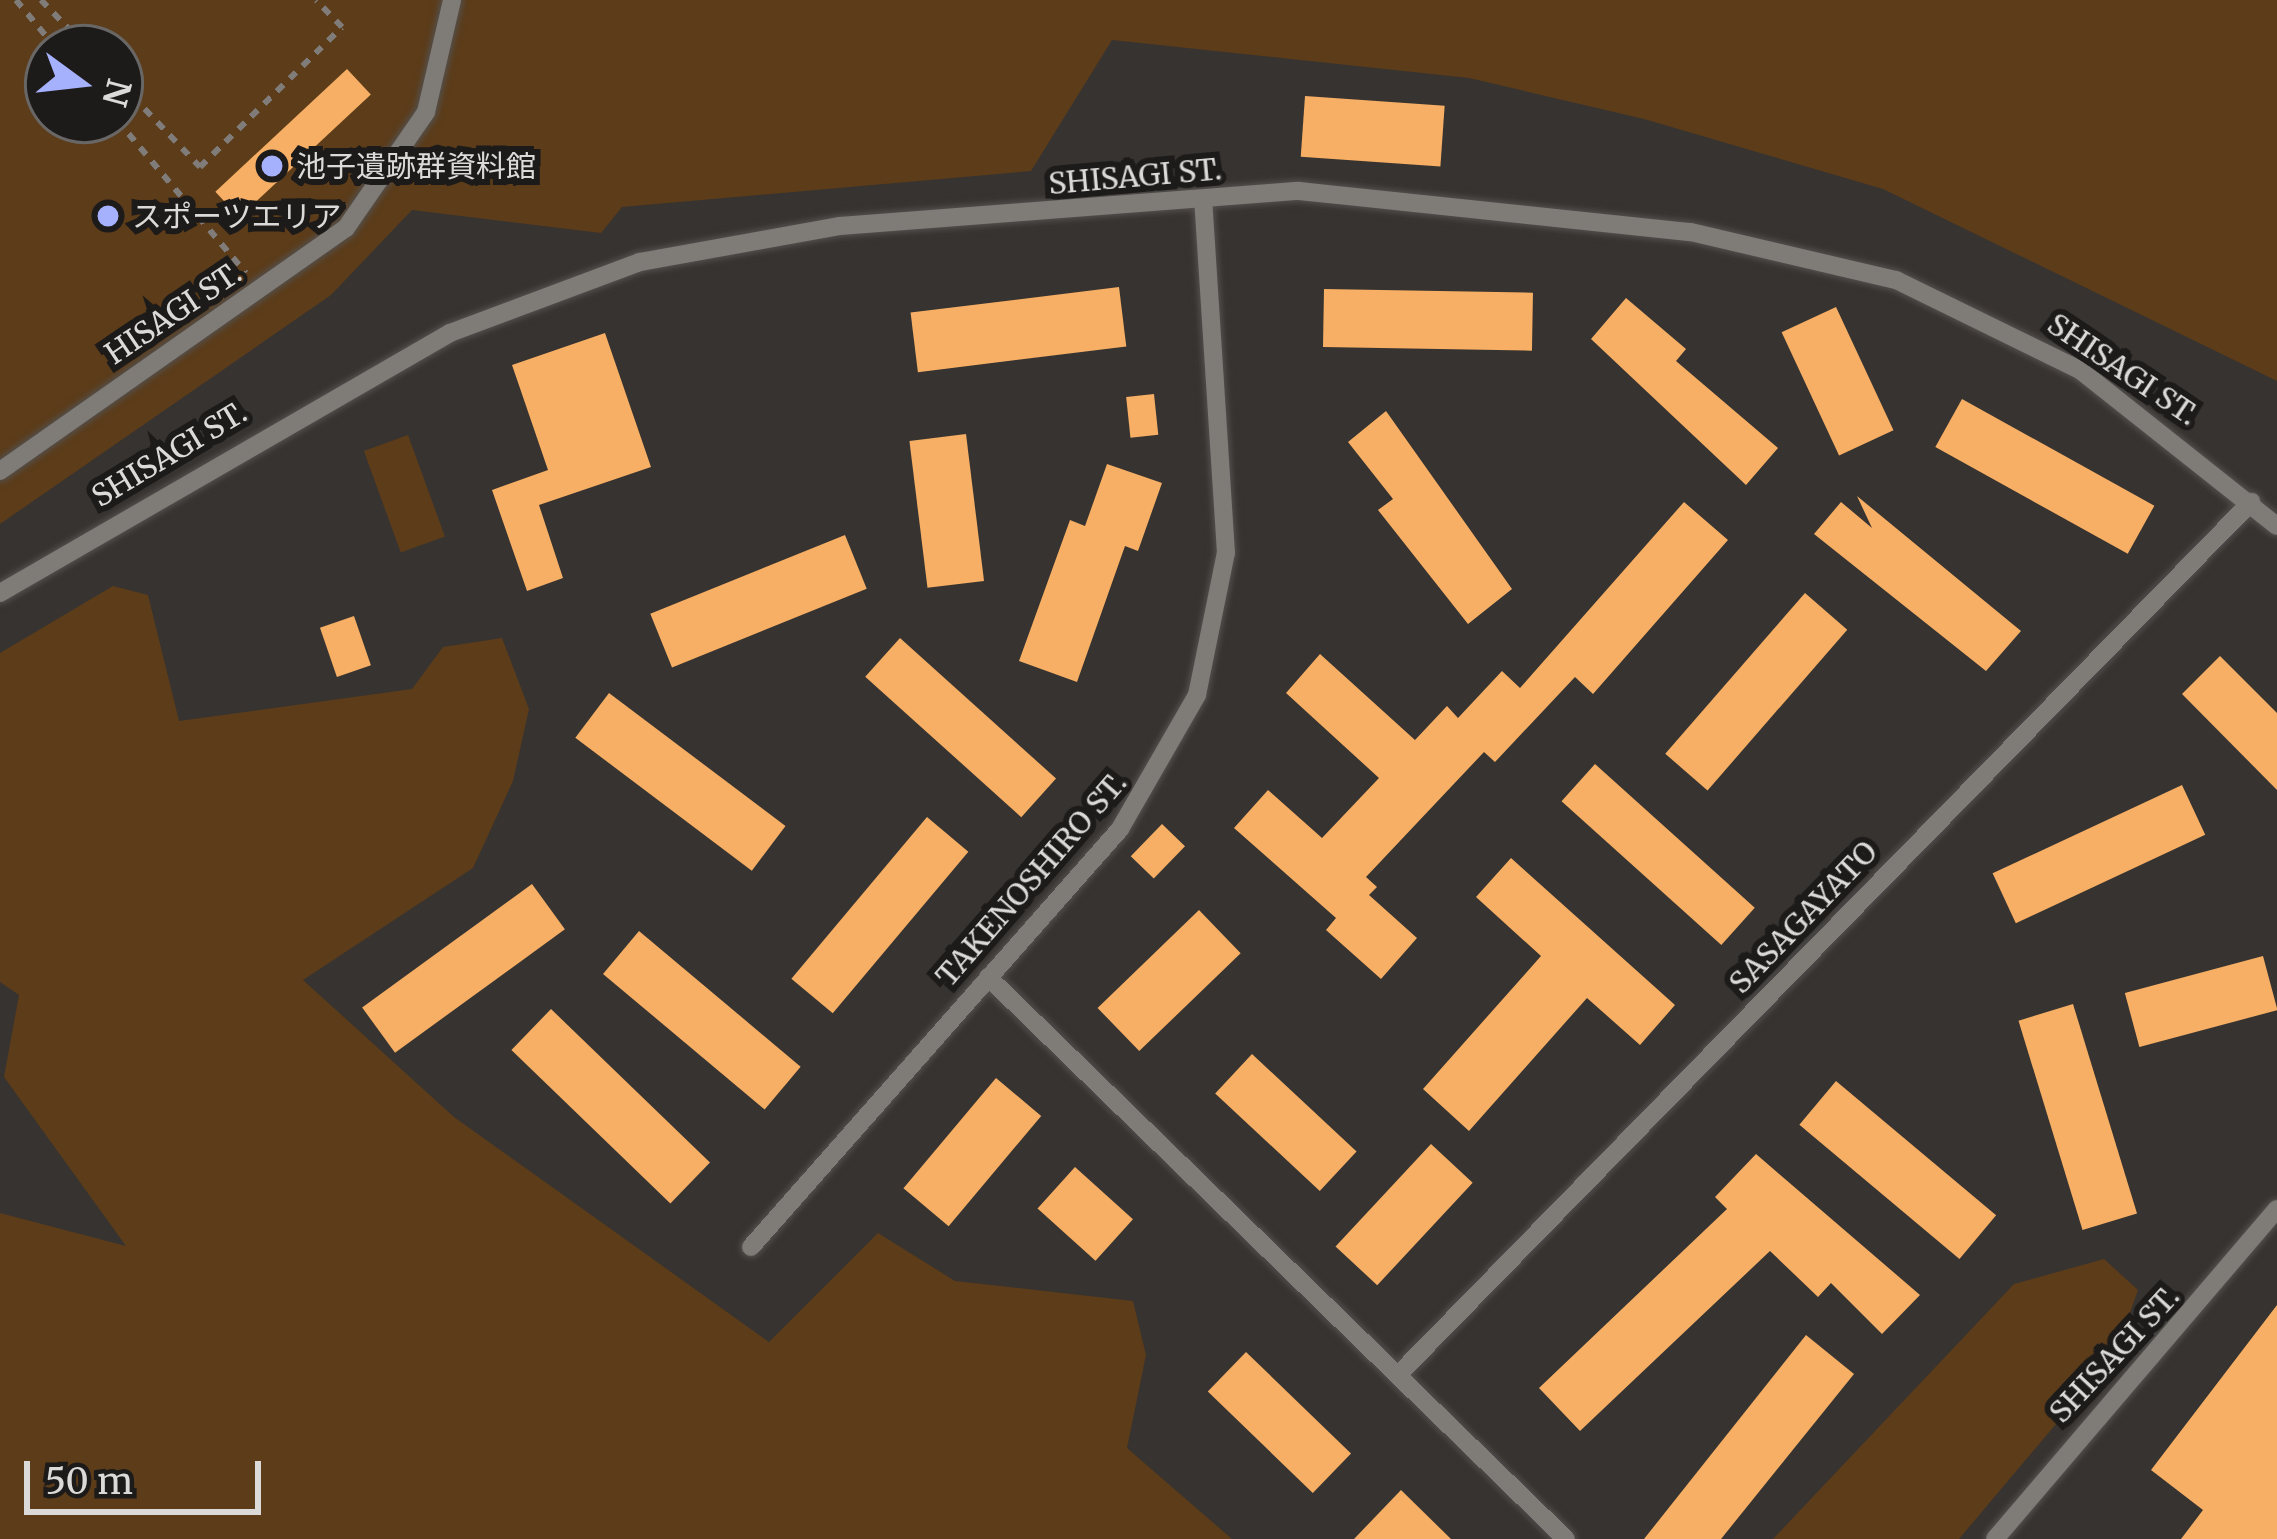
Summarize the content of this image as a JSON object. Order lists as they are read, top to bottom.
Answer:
{
  "streets": {
    "lane": [
      "SHISAGI ST.",
      "HISAGI ST.",
      "TAKENOSHIRO ST.",
      "SASAGAYATO"
    ]
  },
  "crossings": [
    ["SHISAGI ST.", "TAKENOSHIRO ST."],
    ["SHISAGI ST.", "SASAGAYATO"]
  ],
  "places": ["池子遺跡群資料館", "スポーツエリア"],
  "scale_bar": "50 m",
  "north": "right"
}
